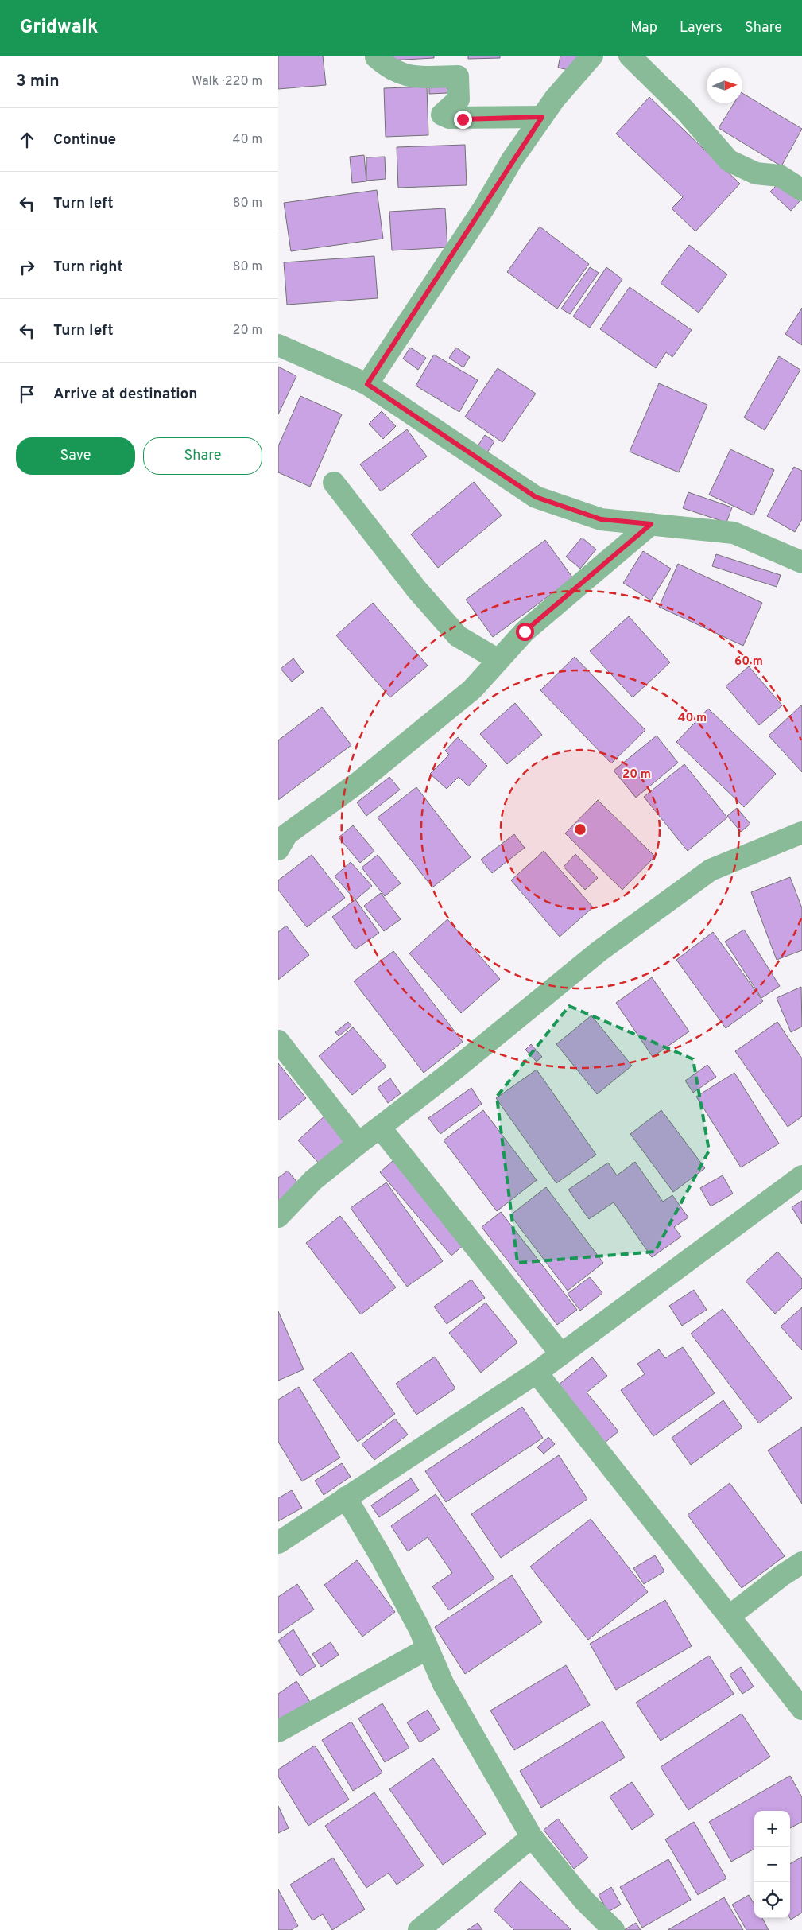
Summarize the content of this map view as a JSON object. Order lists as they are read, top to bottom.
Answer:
{
  "north": "right",
  "page": {
    "header": "Gridwalk",
    "nav": ["Map", "Layers", "Share"],
    "heading": ["3 min", "Walk · 220 m"],
    "list": [
      ["Continue", "40 m"],
      ["Turn left", "80 m"],
      ["Turn right", "80 m"],
      ["Turn left", "20 m"],
      "Arrive at destination"
    ],
    "buttons": ["Save", "Share"],
    "map_buttons": ["+", "−"]
  },
  "rings": ["60 m", "40 m", "20 m"]
}
